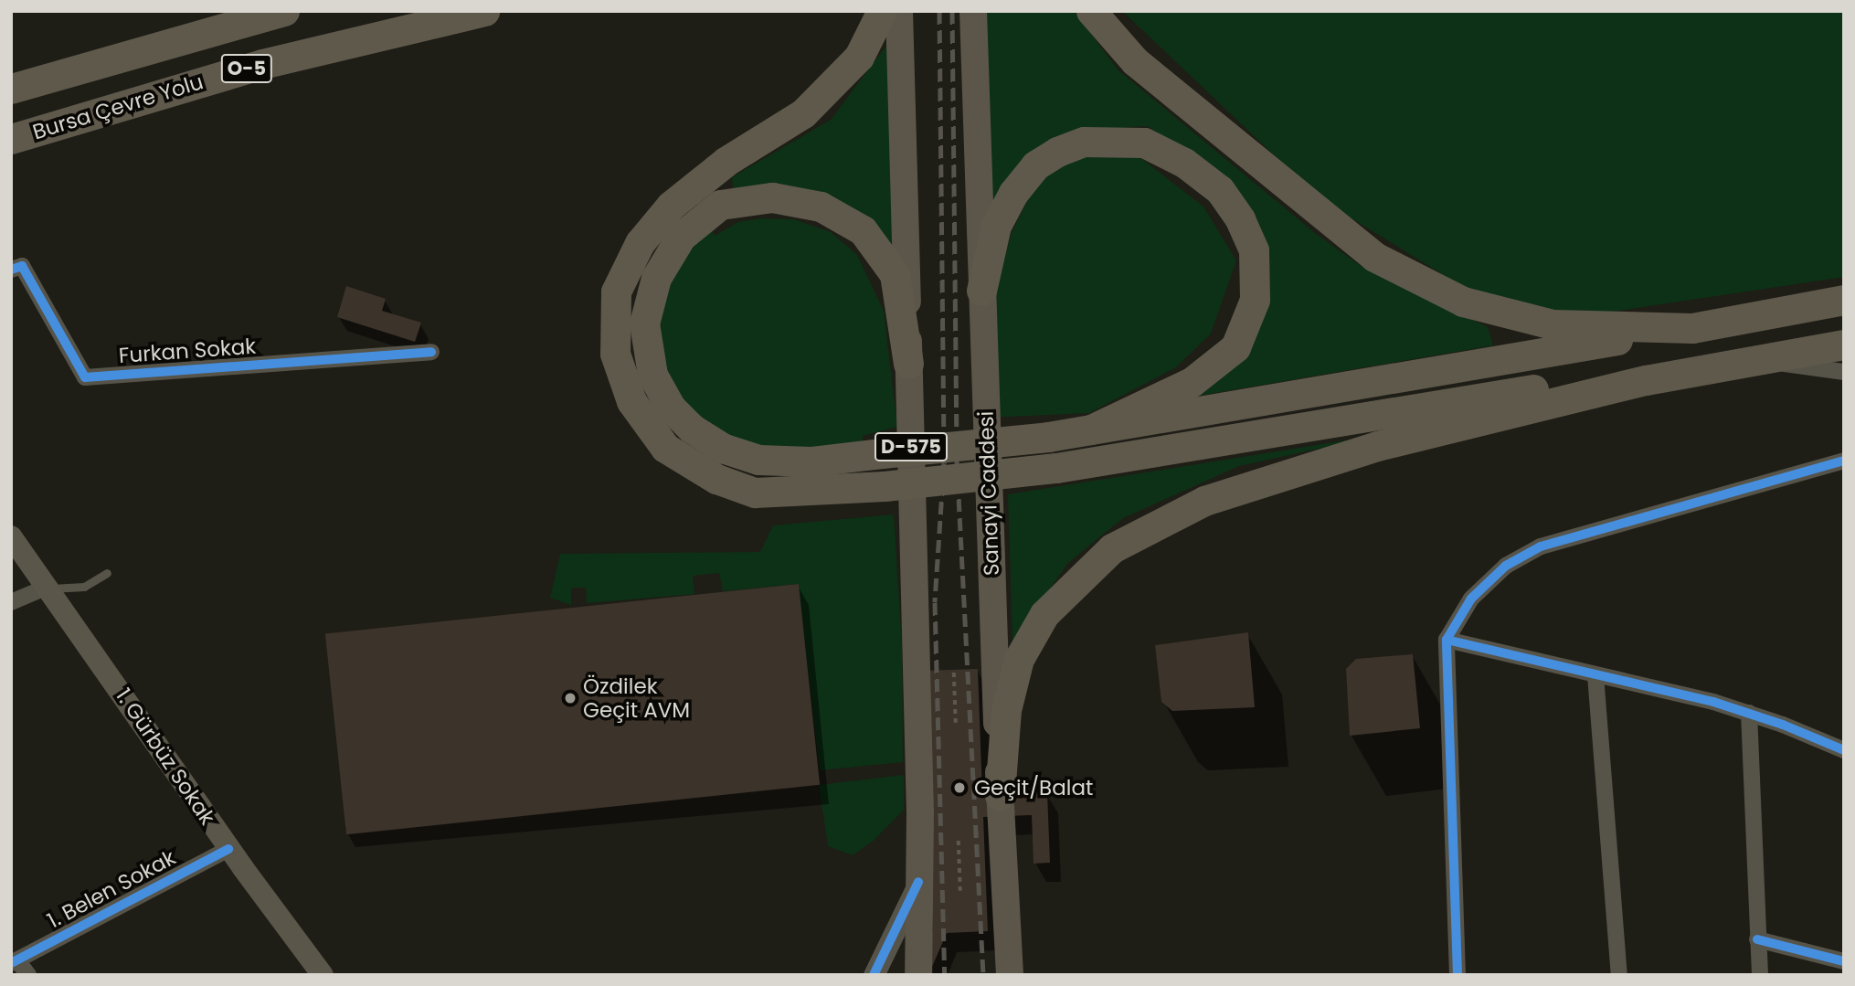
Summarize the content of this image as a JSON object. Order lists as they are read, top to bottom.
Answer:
{
  "streets": {
    "highway": [
      "O-5",
      "Bursa Çevre Yolu",
      "D-575",
      "Sanayi Caddesi"
    ],
    "main road": ["1. Gürbüz Sokak"],
    "street": ["Furkan Sokak", "1. Belen Sokak"]
  },
  "crossings": [
    ["1. Gürbüz Sokak", "1. Belen Sokak"]
  ],
  "places": ["Özdilek Geçit AVM", "Geçit/Balat"]
}
